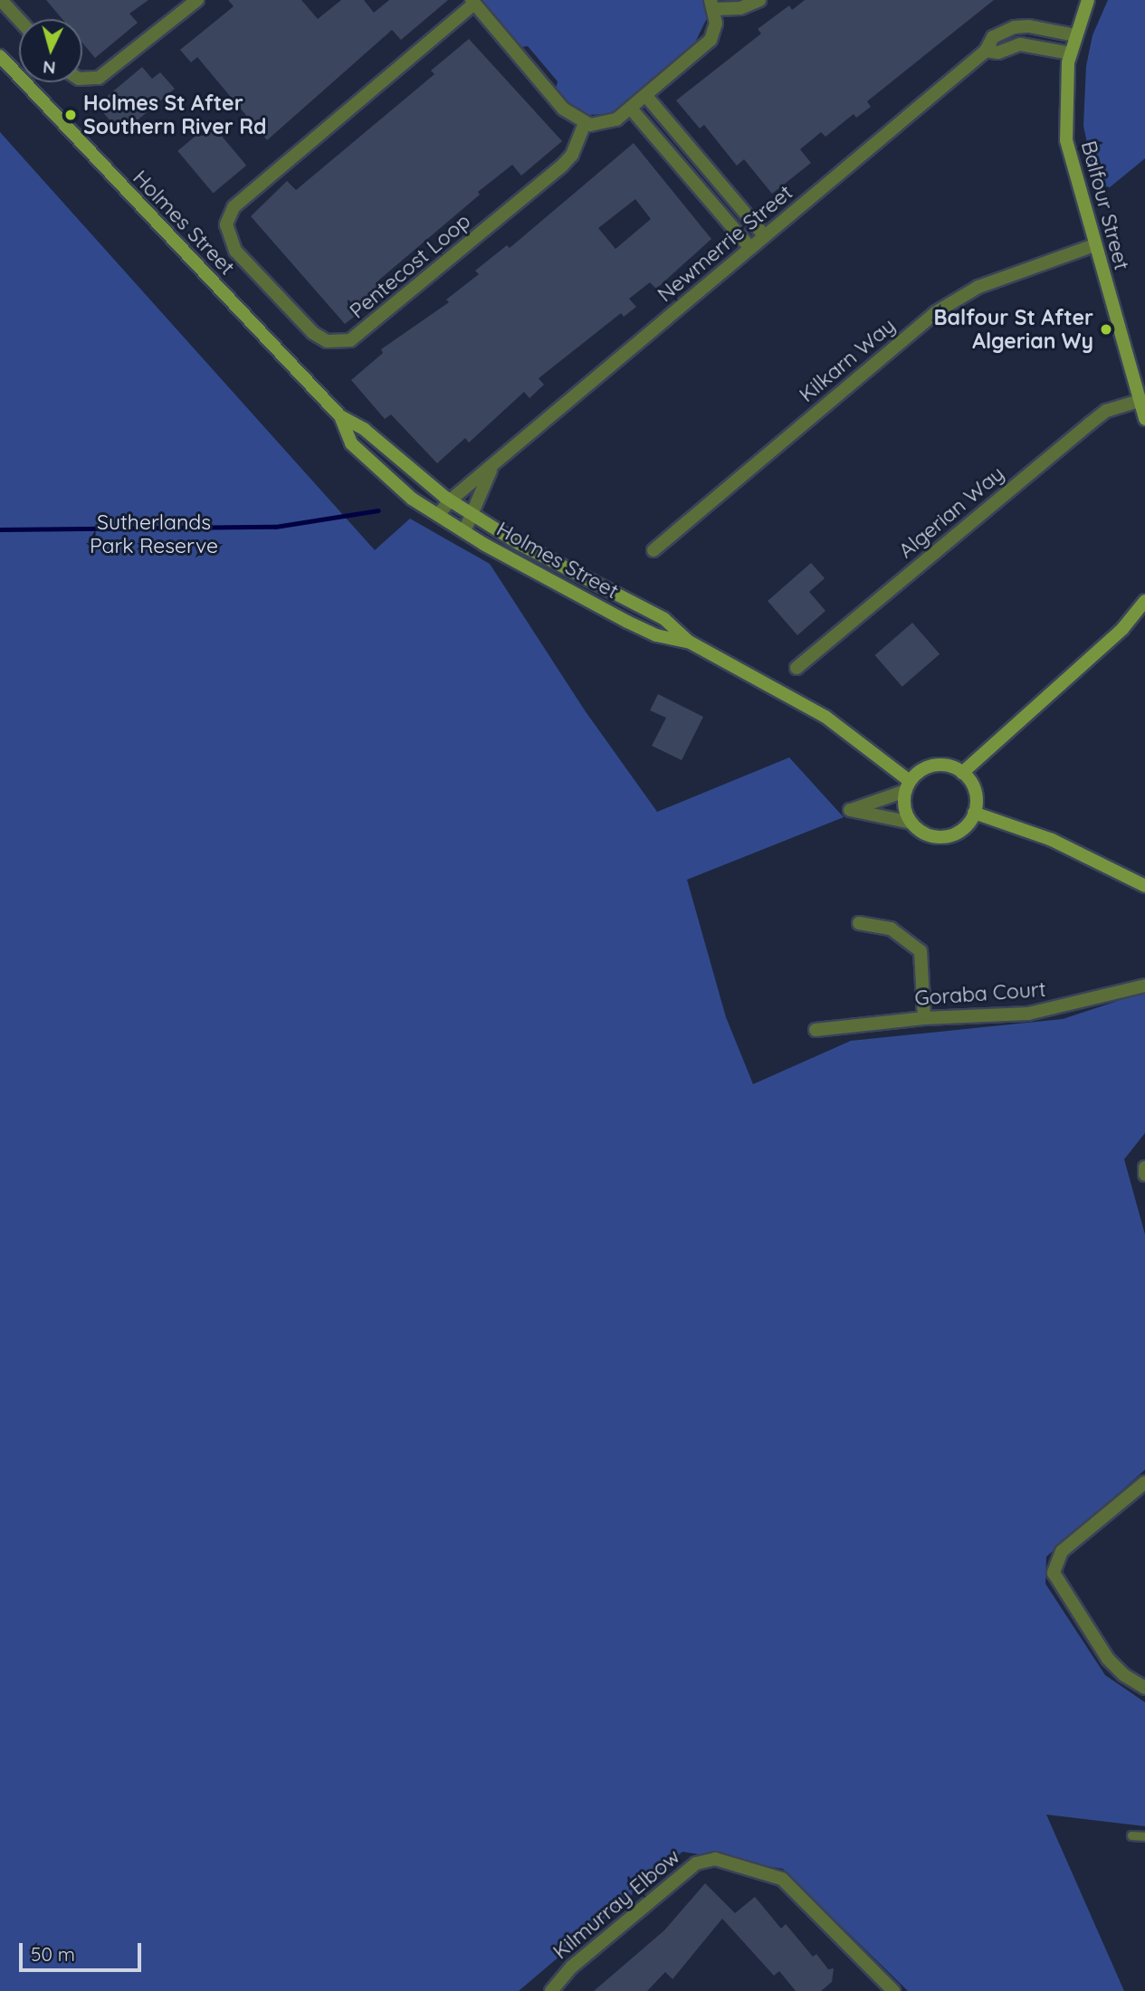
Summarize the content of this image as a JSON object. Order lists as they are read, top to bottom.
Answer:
{
  "streets": {
    "main road": ["Balfour Street", "Holmes Street"],
    "street": [
      "Newmerrie Street",
      "Pentecost Loop",
      "Kilkarn Way",
      "Algerian Way",
      "Goraba Court",
      "Kilmurray Elbow"
    ]
  },
  "crossings": [
    ["Balfour Street", "Newmerrie Street"],
    ["Balfour Street", "Kilkarn Way"],
    ["Balfour Street", "Algerian Way"],
    ["Holmes Street", "Newmerrie Street"]
  ],
  "parks": ["Sutherlands Park Reserve"],
  "places": ["Holmes St After Southern River Rd", "Balfour St After Algerian Wy"],
  "scale_bar": "50 m",
  "north": "bottom"
}
